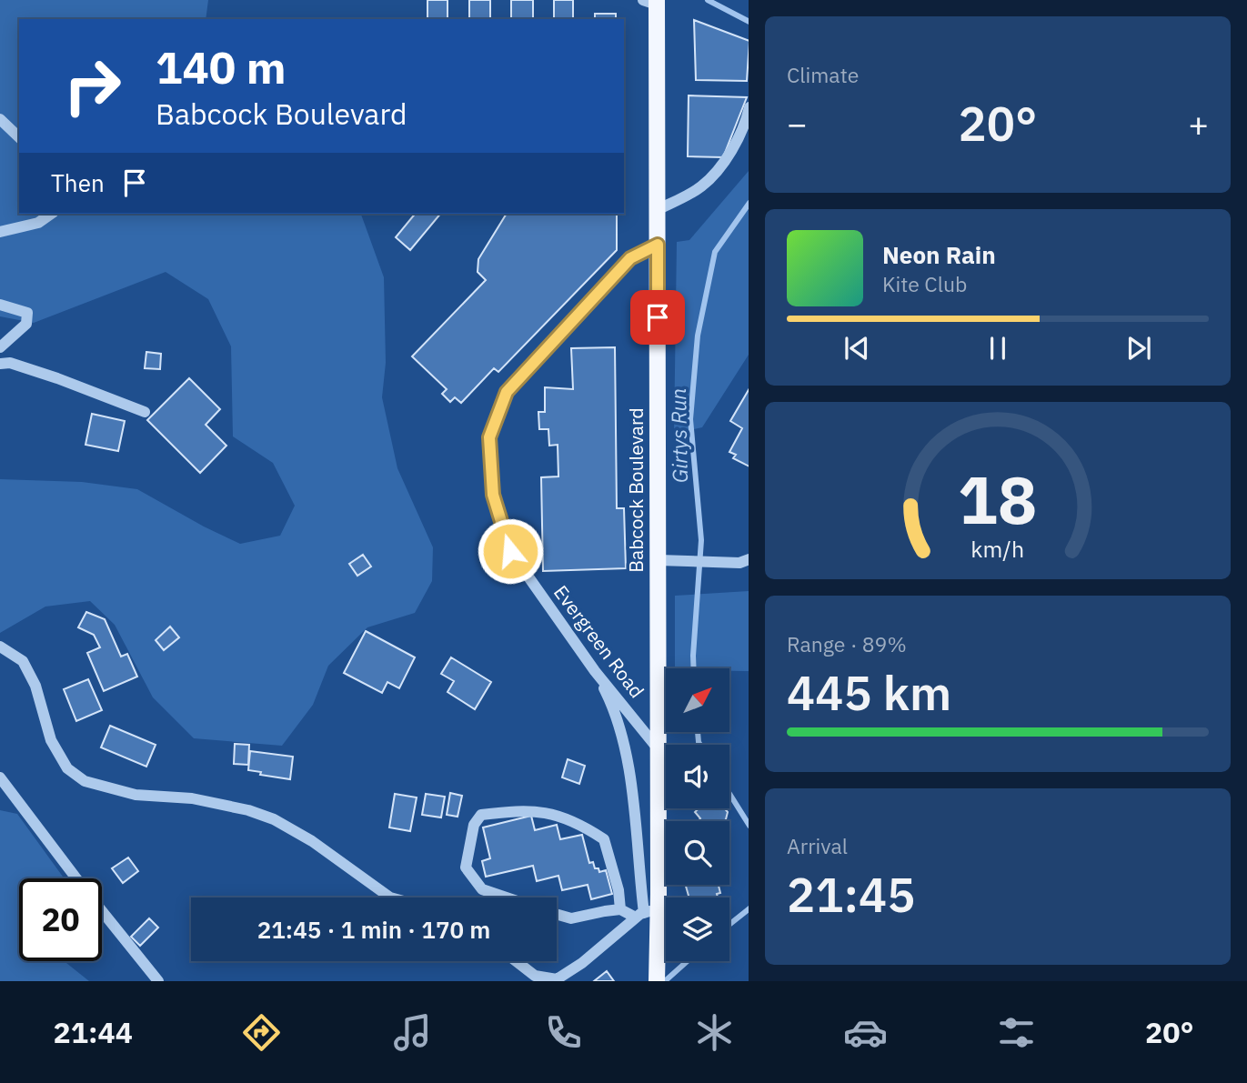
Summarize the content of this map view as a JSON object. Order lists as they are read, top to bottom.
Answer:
{
  "streets": {
    "main road": ["Babcock Boulevard"],
    "street": ["Evergreen Road"]
  },
  "crossings": [
    ["Babcock Boulevard", "Evergreen Road"]
  ],
  "water": ["Girtys Run"],
  "north": "top right",
  "page": {
    "tile": [
      "Climate",
      ["Range · 89%", "445 km"],
      ["Arrival", "21:45"]
    ],
    "turn": ["140 m", "Babcock Boulevard"],
    "heat": ["−", "20°", "+"],
    "then": "Then",
    "song": ["Neon Rain", "Kite Club"],
    "limit": "20",
    "trip": "21:45 · 1 min · 170 m",
    "tabs": ["21:44", "20°"],
    "gauge": ["18", "km/h"]
  }
}
